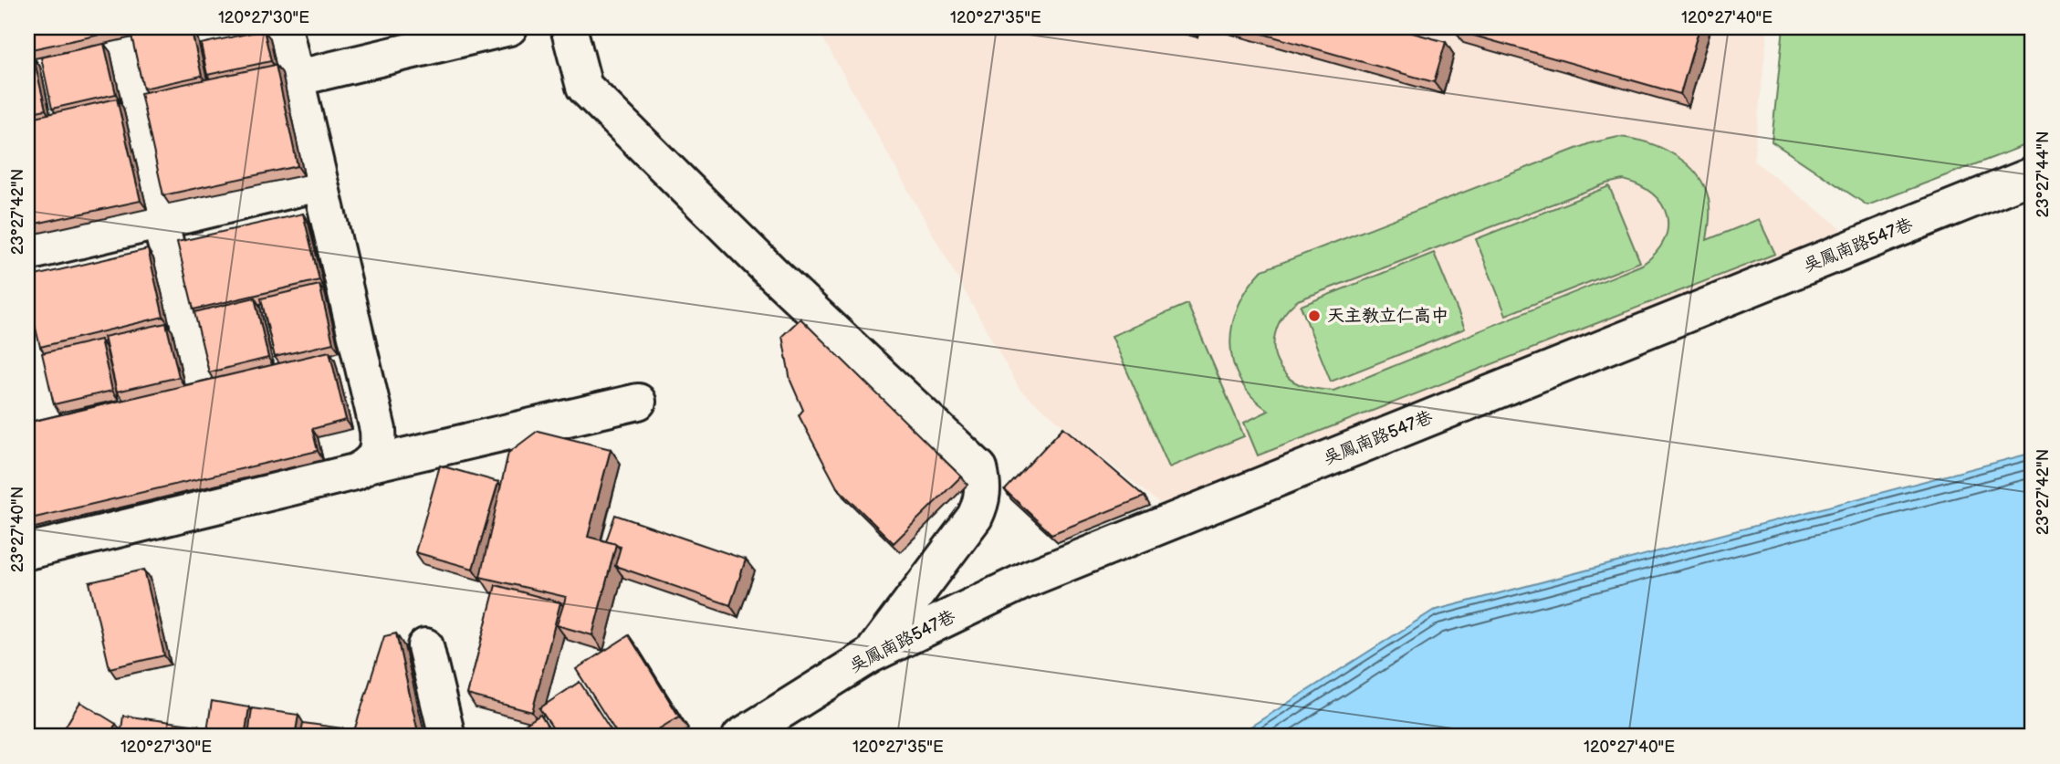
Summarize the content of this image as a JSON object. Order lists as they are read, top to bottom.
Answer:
{
  "streets": {
    "street": ["吳鳳南路547巷"]
  },
  "places": ["天主教立仁高中"],
  "coordinates": [
    "120°27'30\"E",
    "120°27'35\"E",
    "120°27'40\"E",
    "23°27'44\"N",
    "23°27'42\"N",
    "23°27'40\"N"
  ]
}
